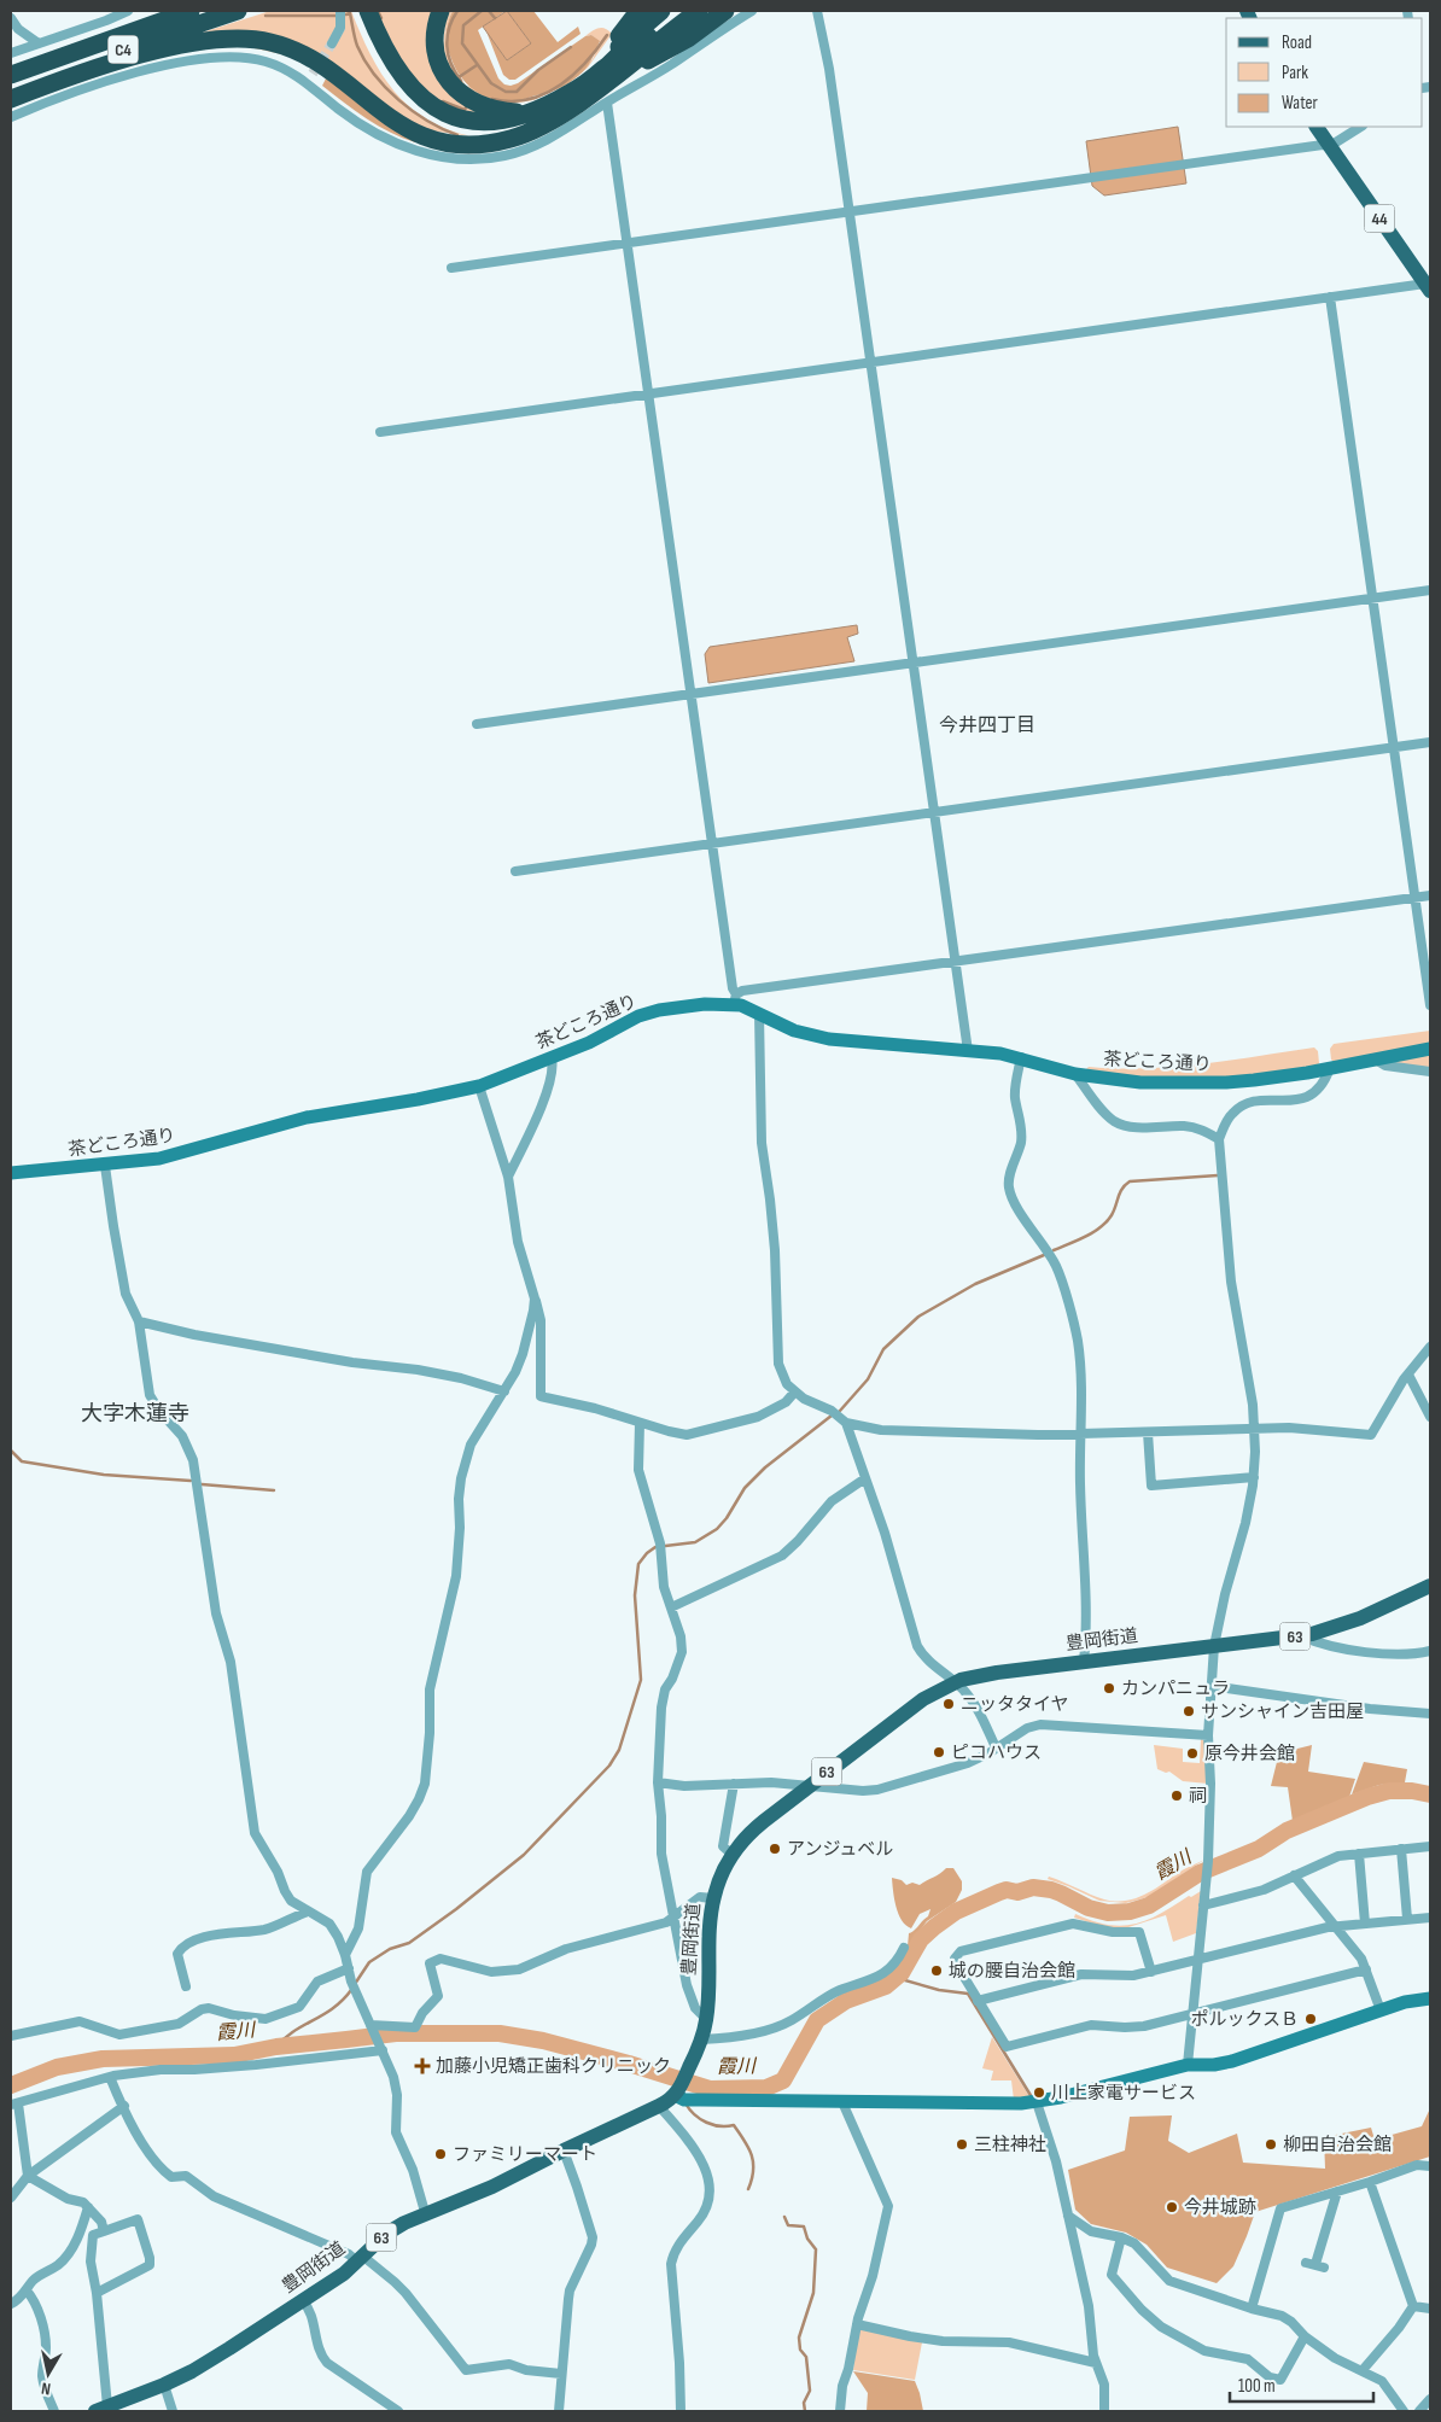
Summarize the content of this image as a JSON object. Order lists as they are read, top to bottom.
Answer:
{
  "streets": {
    "highway": ["C4"],
    "main road": ["44", "63", "豊岡街道"],
    "street": ["茶どころ通り"]
  },
  "districts": ["今井四丁目", "大字木蓮寺"],
  "water": ["霞川"],
  "places": {
    "other": [
      "カンパニュラ",
      "ニッタタイヤ",
      "サンシャイン吉田屋",
      "ピコハウス",
      "原今井会館",
      "祠",
      "アンジュベル",
      "城の腰自治会館",
      "ポルックスＢ",
      "川上家電サービス",
      "三柱神社",
      "柳田自治会館",
      "ファミリーマート",
      "今井城跡"
    ],
    "health": ["加藤小児矯正歯科クリニック"]
  },
  "legend": ["Road", "Park", "Water"],
  "scale_bar": "100 m",
  "north": "bottom"
}
